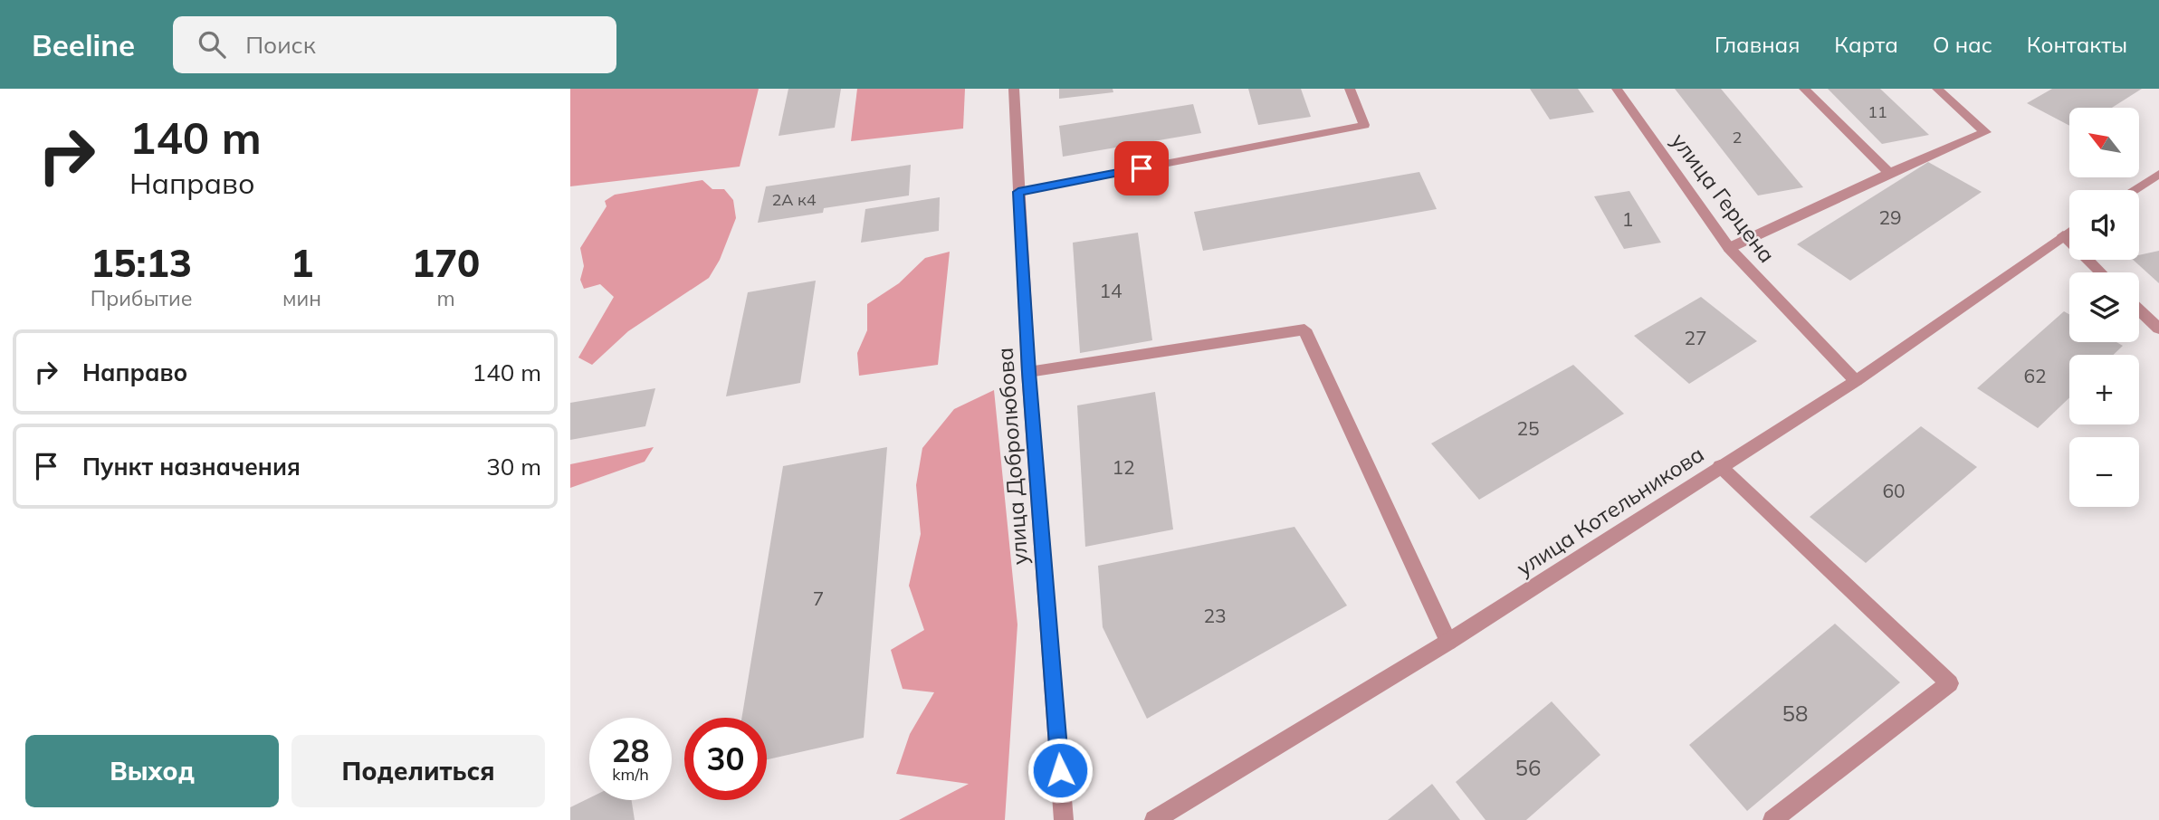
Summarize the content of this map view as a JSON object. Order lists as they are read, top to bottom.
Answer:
{
  "streets": {
    "street": ["улица Герцена", "улица Добролюбова", "улица Котельникова"]
  },
  "crossings": [
    ["улица Герцена", "улица Котельникова"]
  ],
  "house_numbers": [
    "11",
    "2",
    "2А к4",
    "29",
    "1",
    "14",
    "27",
    "62",
    "25",
    "12",
    "60",
    "7",
    "23",
    "58",
    "56"
  ],
  "north": "top left",
  "page": {
    "header": "Beeline",
    "search": "Поиск",
    "nav": [
      "Главная",
      "Карта",
      "О нас",
      "Контакты"
    ],
    "turn": ["140 m", "Направо"],
    "map_buttons": ["+", "−"],
    "eta": [
      "15:13",
      "Прибытие",
      "1",
      "мин",
      "170",
      "m"
    ],
    "list": [
      {
        "name": "Направо",
        "value": "140 m"
      },
      {
        "name": "Пункт назначения",
        "value": "30 m"
      }
    ],
    "speed": "28 km/h",
    "limit": "30",
    "buttons": ["Выход", "Поделиться"]
  }
}
